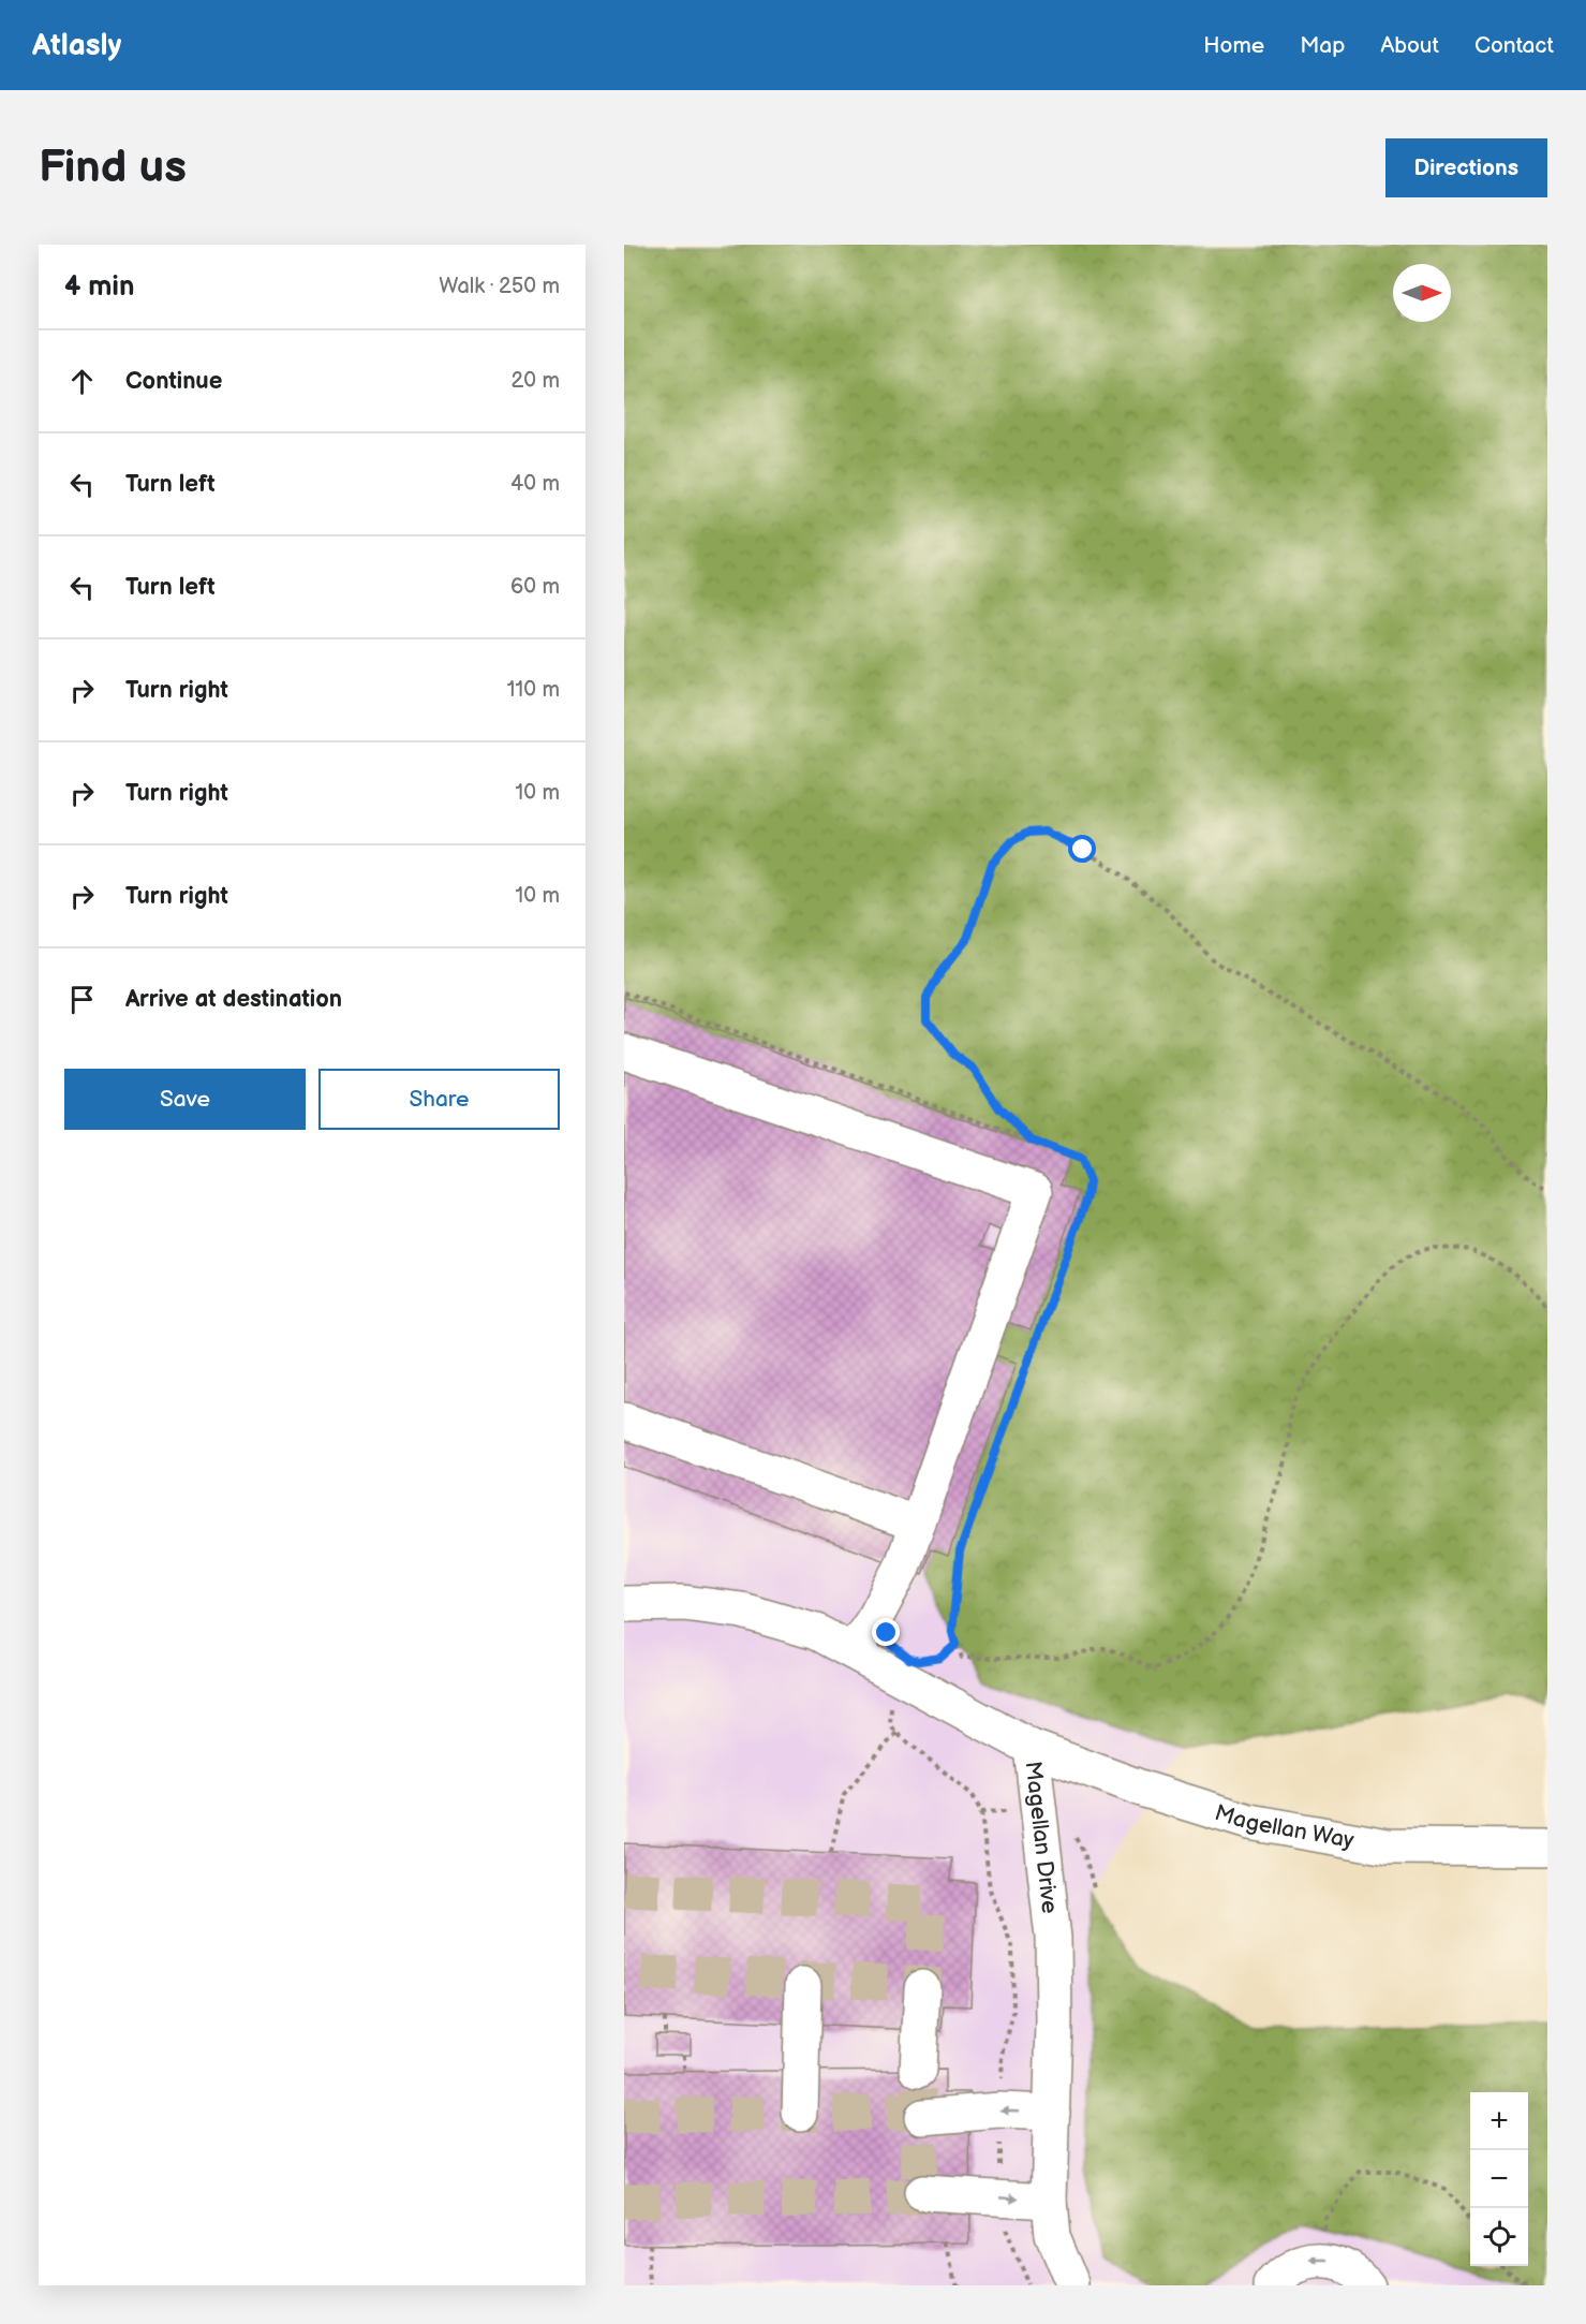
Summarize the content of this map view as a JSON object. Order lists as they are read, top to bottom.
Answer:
{
  "streets": {
    "street": ["Magellan Way", "Magellan Drive"]
  },
  "crossings": [
    ["Magellan Way", "Magellan Drive"]
  ],
  "north": "right",
  "page": {
    "header": "Atlasly",
    "nav": [
      "Home",
      "Map",
      "About",
      "Contact"
    ],
    "buttons": [
      "Directions",
      ["Save", "Share"]
    ],
    "title": "Find us",
    "heading": ["4 min", "Walk · 250 m"],
    "list": [
      ["Continue", "20 m"],
      ["Turn left", "40 m"],
      ["Turn left", "60 m"],
      ["Turn right", "110 m"],
      ["Turn right", "10 m"],
      ["Turn right", "10 m"],
      "Arrive at destination"
    ],
    "map_buttons": ["+", "−"]
  }
}
